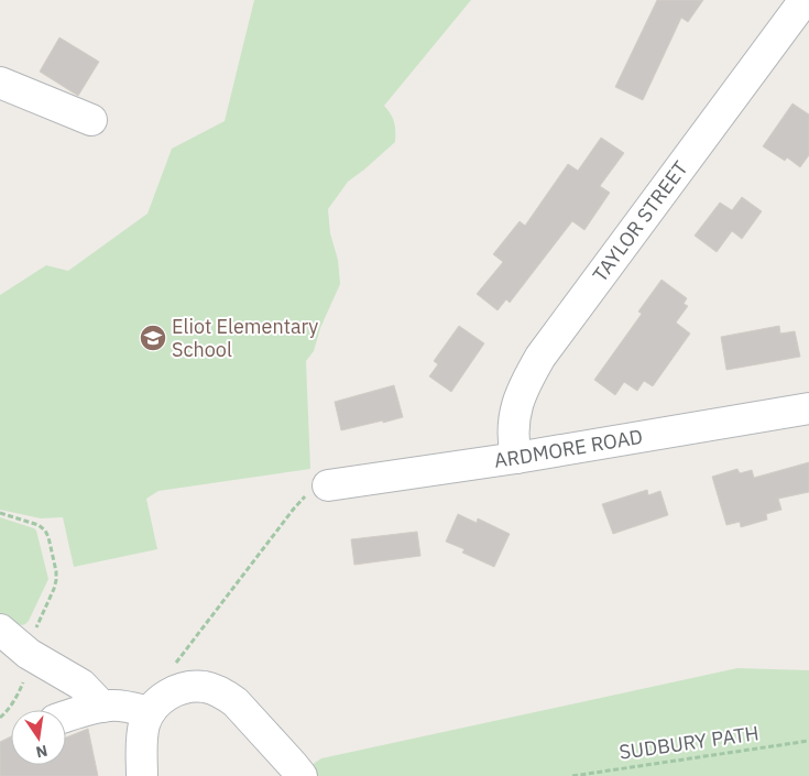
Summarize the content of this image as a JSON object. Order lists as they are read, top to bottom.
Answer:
{
  "streets": {
    "street": ["TAYLOR STREET", "ARDMORE ROAD"],
    "path": ["SUDBURY PATH"]
  },
  "crossings": [
    ["TAYLOR STREET", "ARDMORE ROAD"]
  ],
  "places": {
    "school or university": ["Eliot Elementary School"]
  },
  "north": "bottom"
}
